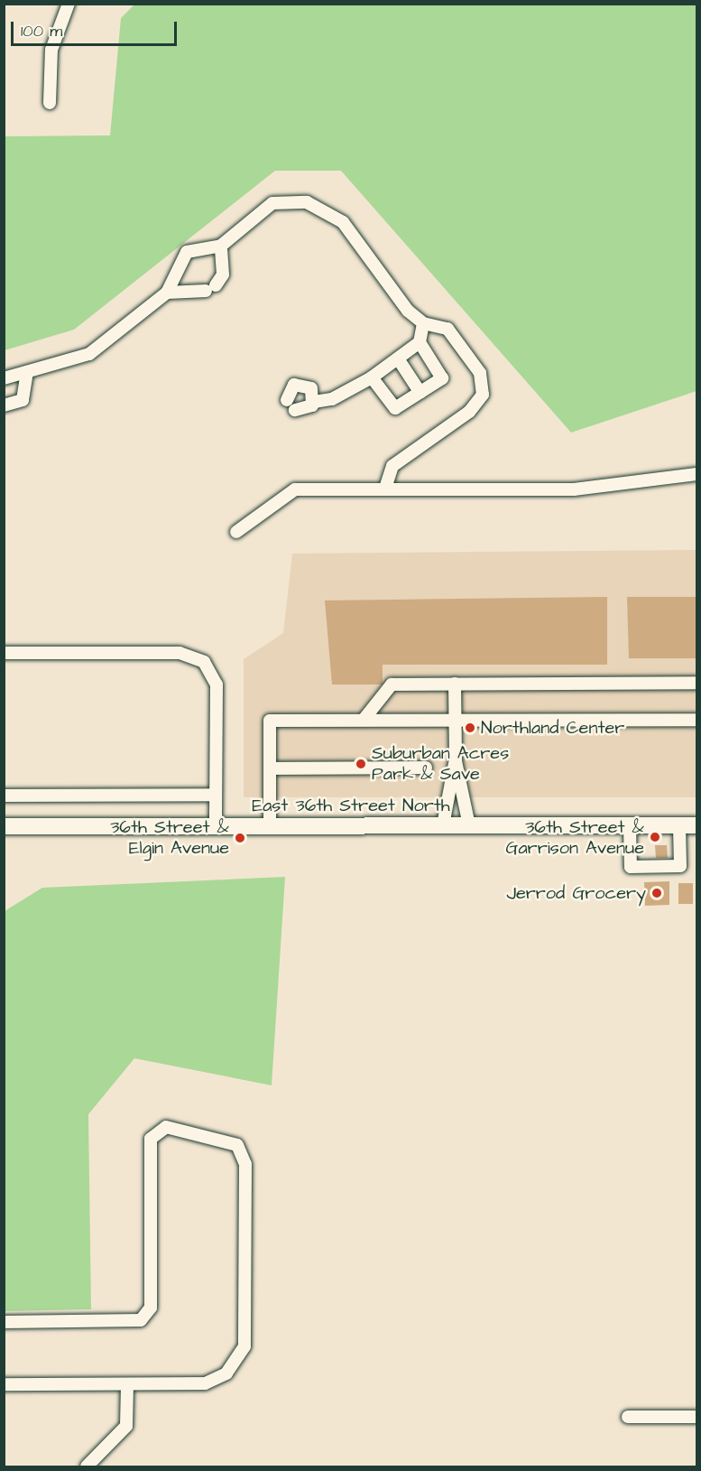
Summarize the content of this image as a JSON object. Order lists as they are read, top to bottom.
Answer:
{
  "streets": {
    "main road": ["East 36th Street North"]
  },
  "places": [
    "Northland Center",
    "Suburban Acres Park & Save",
    "36th Street & Garrison Avenue",
    "36th Street & Elgin Avenue",
    "Jerrod Grocery"
  ],
  "scale_bar": "100 m"
}
